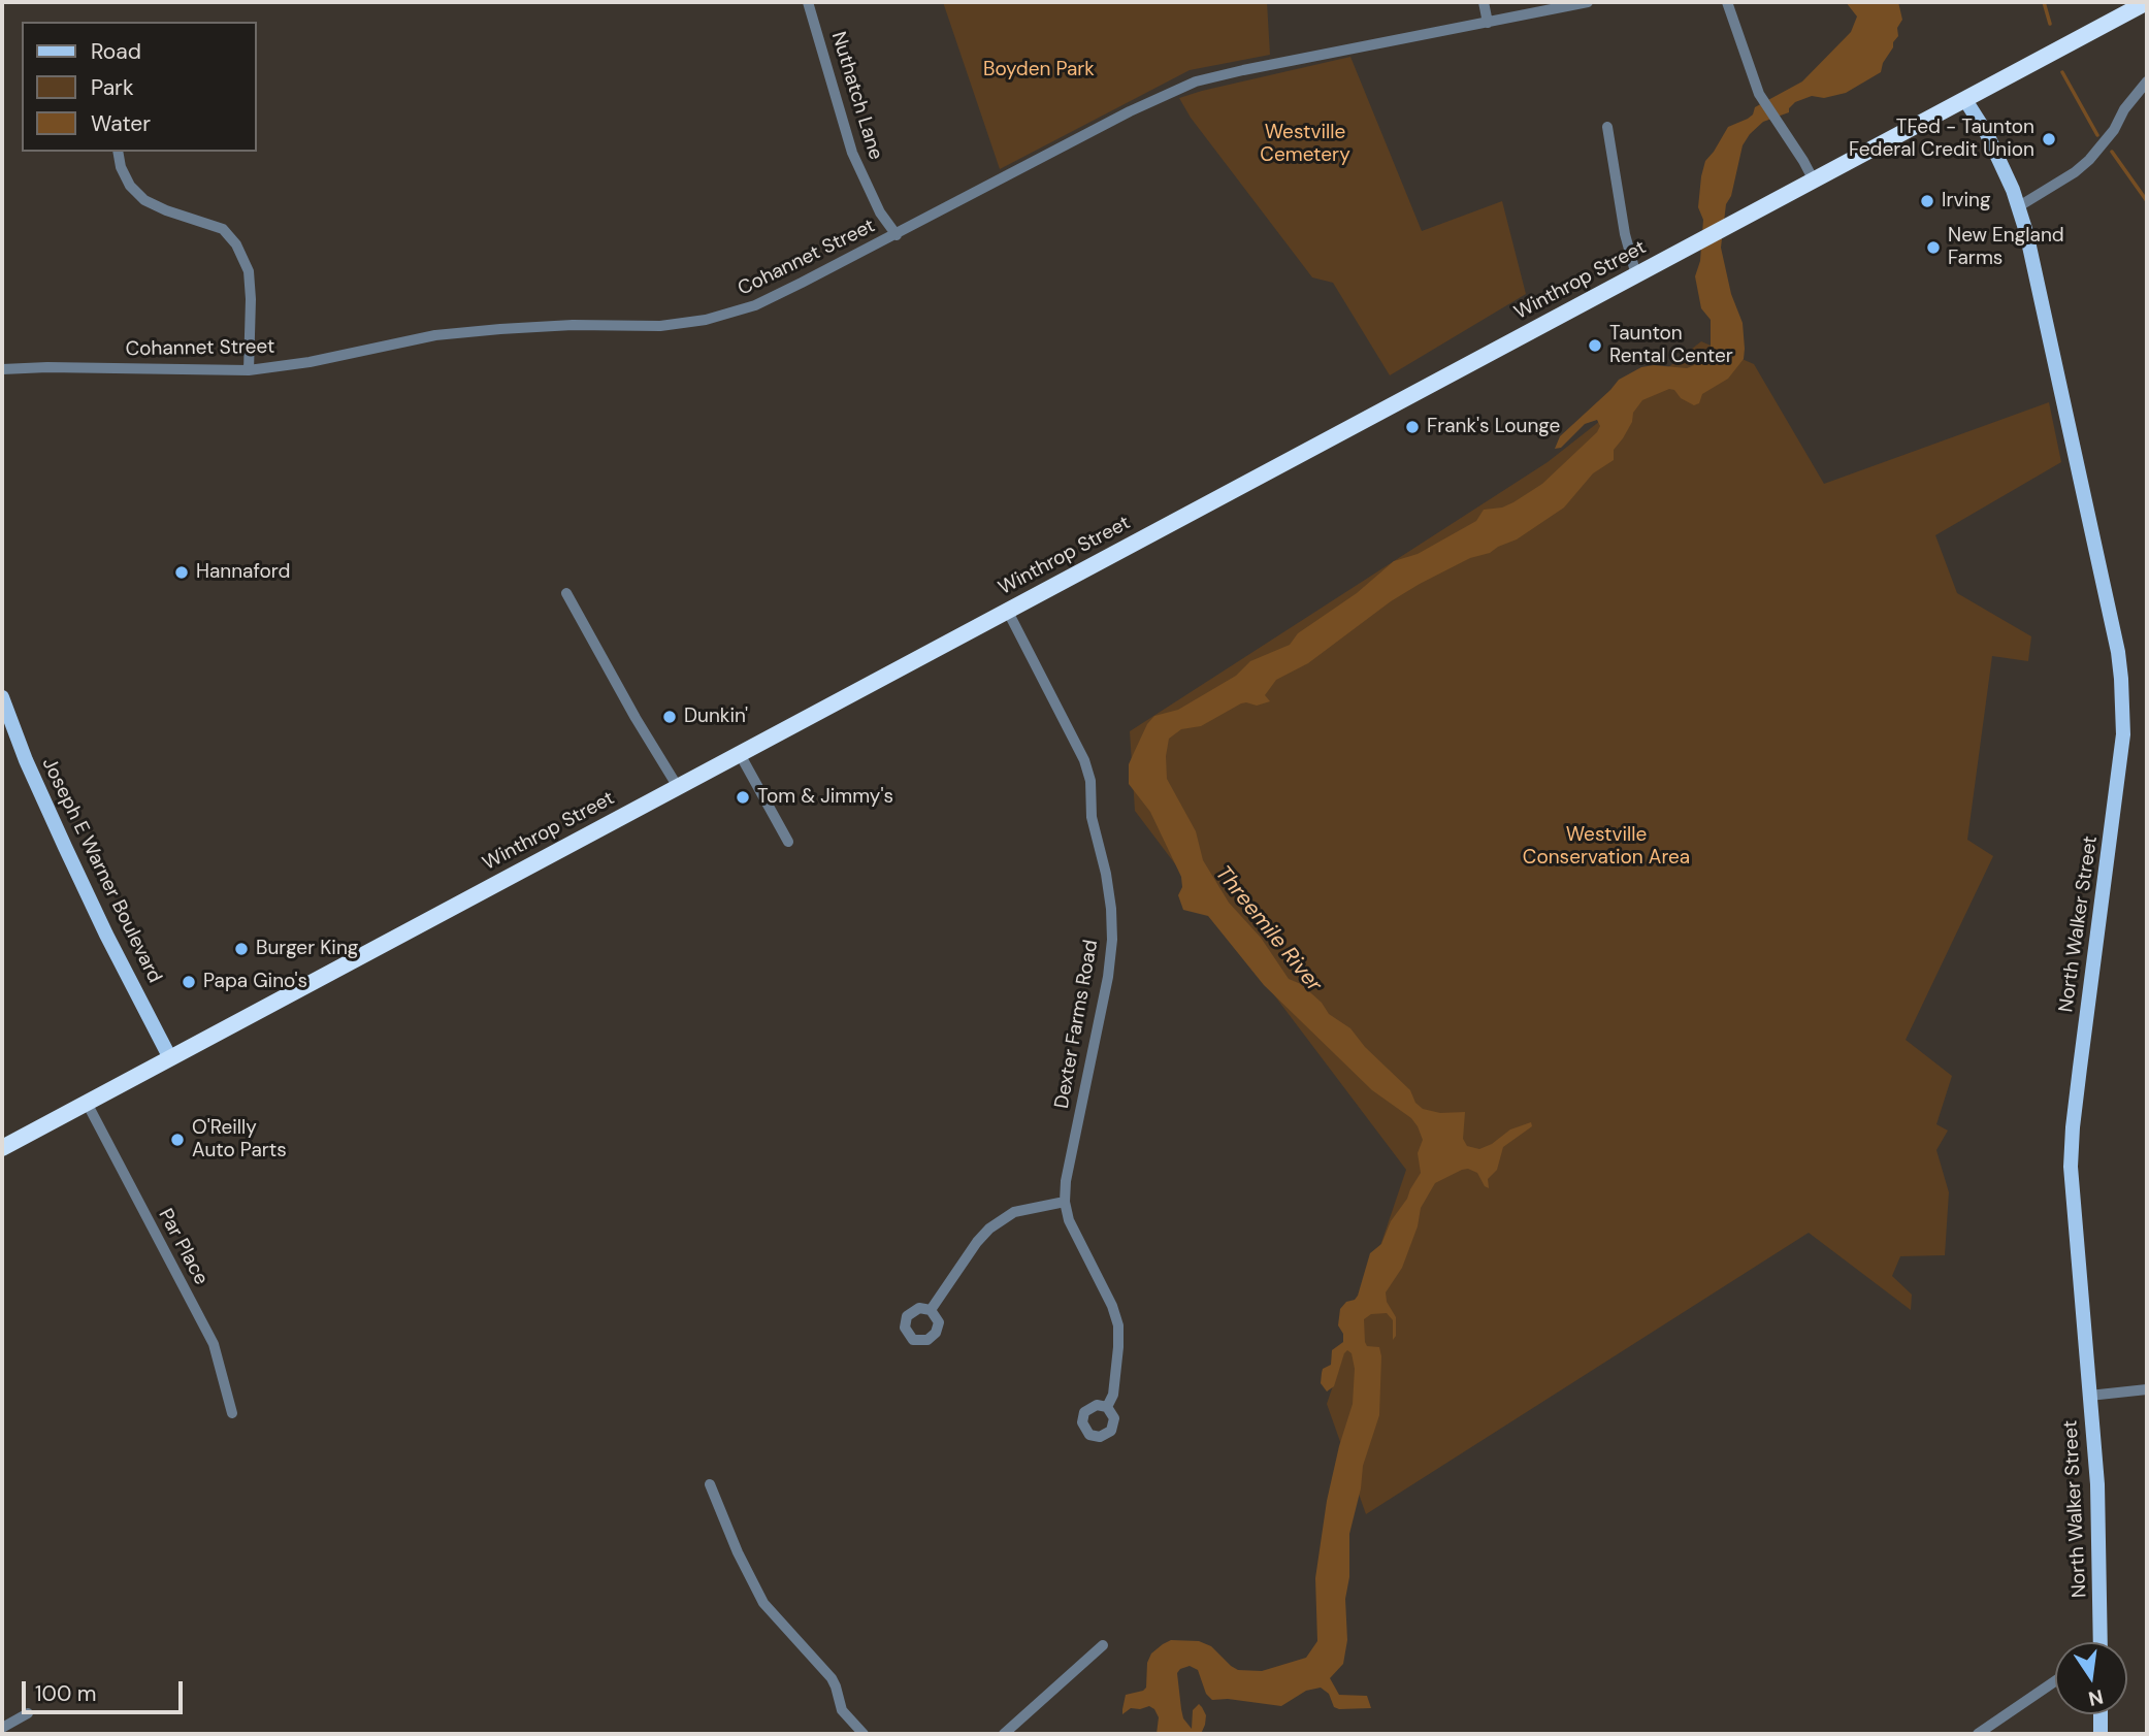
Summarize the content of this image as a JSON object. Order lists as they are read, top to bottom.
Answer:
{
  "streets": {
    "highway": ["Winthrop Street"],
    "main road": ["Joseph E Warner Boulevard", "North Walker Street"],
    "street": [
      "Nuthatch Lane",
      "Cohannet Street",
      "Dexter Farms Road",
      "Par Place"
    ]
  },
  "crossings": [
    ["Nuthatch Lane", "Cohannet Street"],
    ["Winthrop Street", "Joseph E Warner Boulevard"],
    ["Winthrop Street", "North Walker Street"],
    ["Winthrop Street", "Dexter Farms Road"],
    ["Winthrop Street", "Par Place"]
  ],
  "water": ["Threemile River"],
  "parks": ["Boyden Park", "Westville Cemetery", "Westville Conservation Area"],
  "places": [
    "TFed - Taunton Federal Credit Union",
    "Irving",
    "New England Farms",
    "Taunton Rental Center",
    "Frank's Lounge",
    "Hannaford",
    "Dunkin'",
    "Tom & Jimmy's",
    "Burger King",
    "Papa Gino's",
    "O'Reilly Auto Parts"
  ],
  "legend": ["Road", "Park", "Water"],
  "scale_bar": "100 m",
  "north": "bottom"
}
